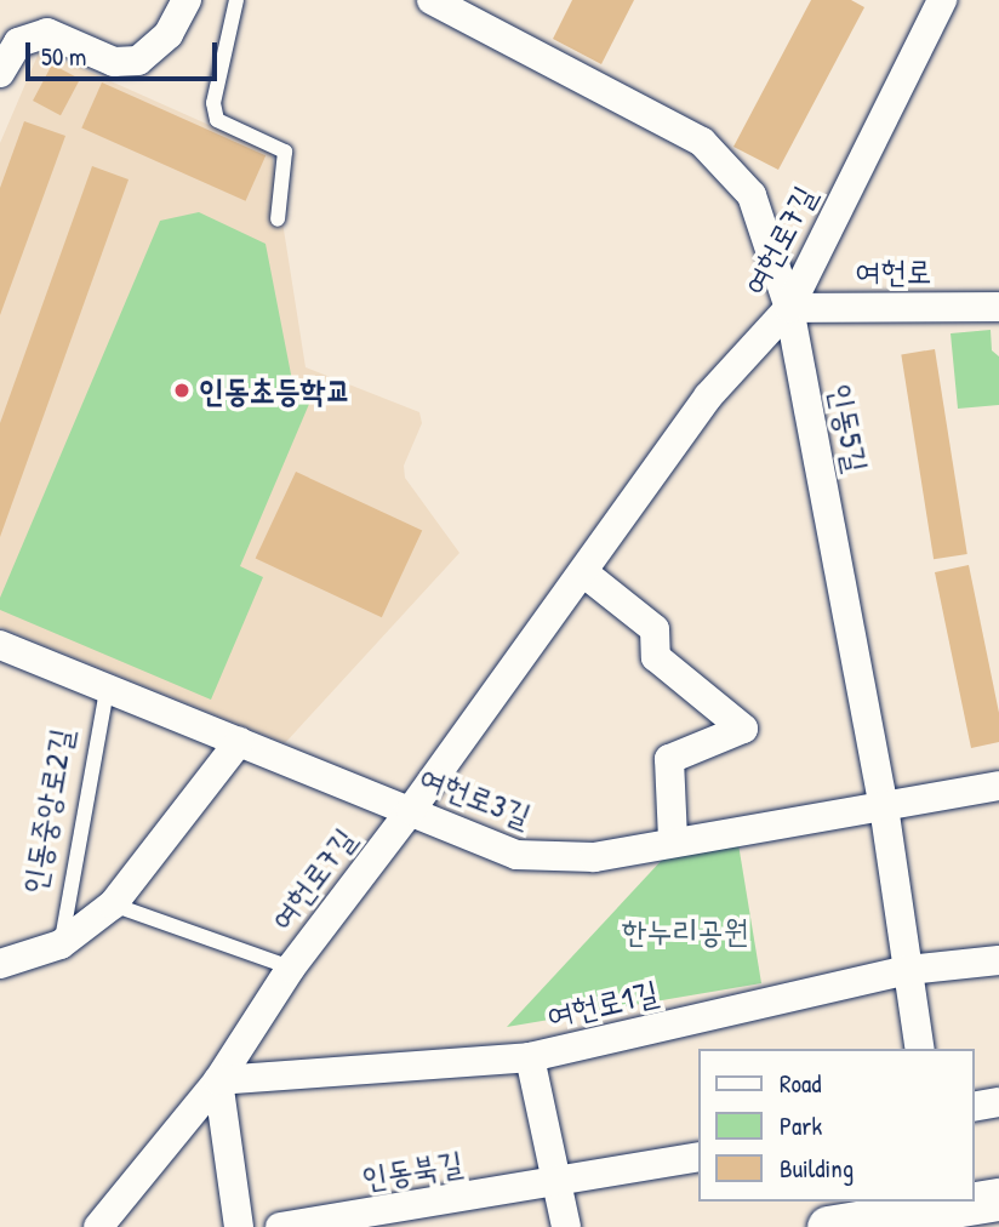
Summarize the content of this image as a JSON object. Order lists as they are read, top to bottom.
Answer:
{
  "streets": {
    "street": [
      "여헌로7길",
      "여헌로",
      "인동5길",
      "여헌로3길",
      "인동중앙로2길",
      "여헌로1길",
      "인동북길"
    ]
  },
  "crossings": [
    ["여헌로7길", "여헌로"],
    ["여헌로7길", "인동5길"],
    ["여헌로7길", "여헌로3길"],
    ["여헌로7길", "여헌로1길"],
    ["여헌로", "인동5길"],
    ["인동5길", "여헌로3길"],
    ["인동5길", "여헌로1길"],
    ["여헌로3길", "인동중앙로2길"]
  ],
  "parks": ["한누리공원"],
  "places": ["인동초등학교"],
  "legend": ["Road", "Park", "Building"],
  "scale_bar": "50 m"
}
